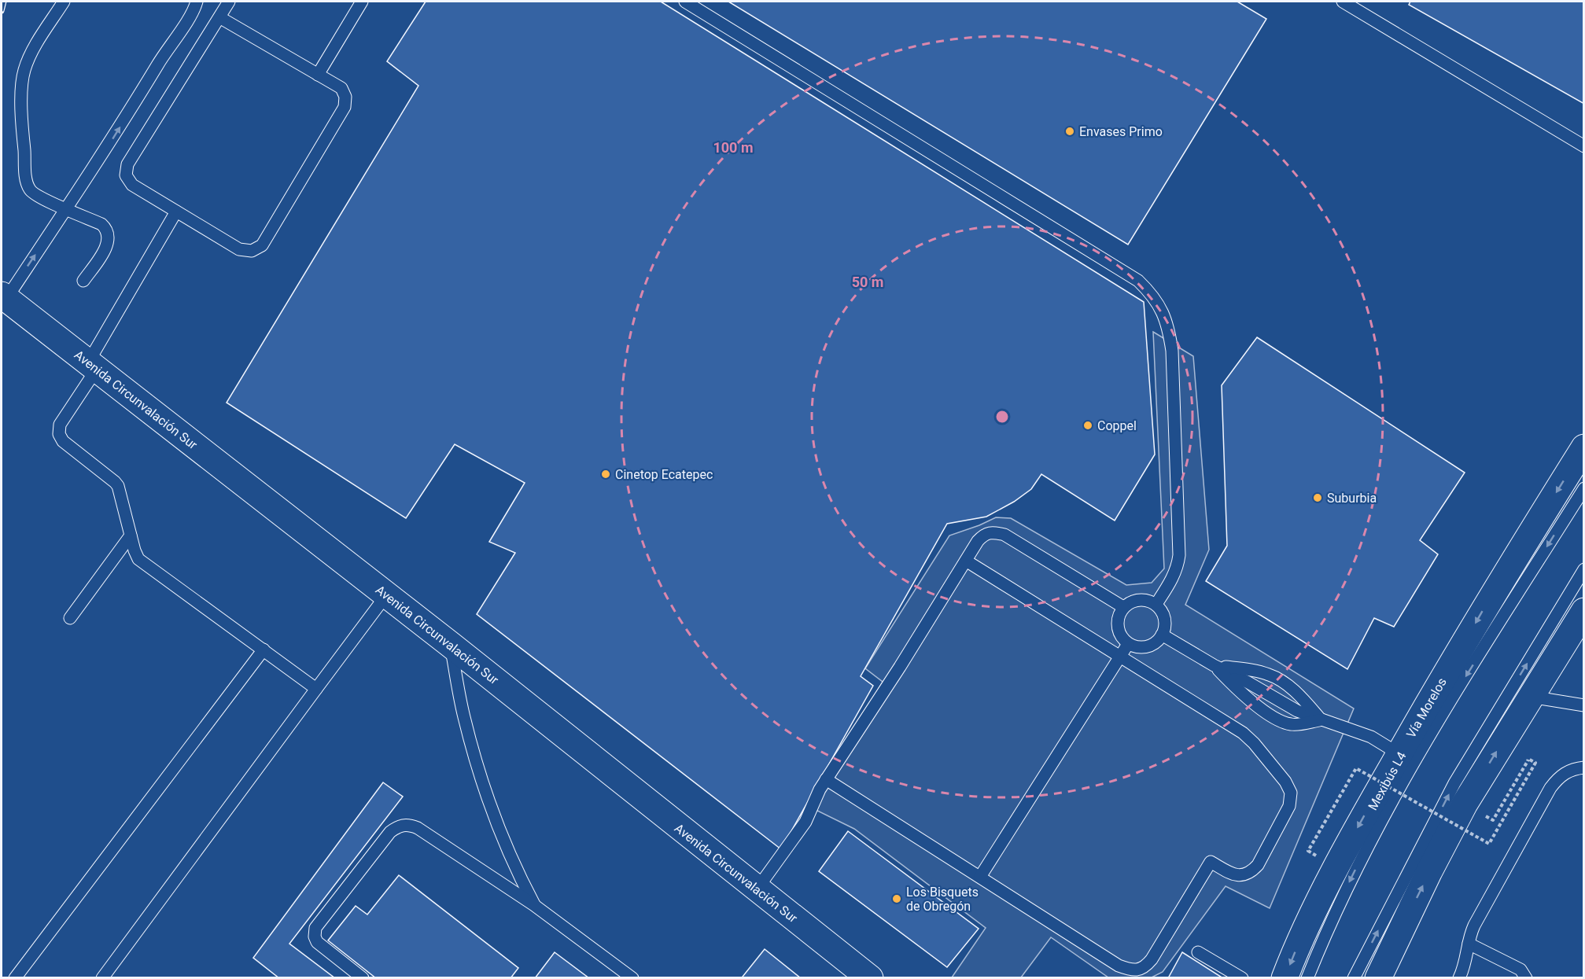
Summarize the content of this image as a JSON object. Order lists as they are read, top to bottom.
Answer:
{
  "streets": {
    "street": ["Avenida Circunvalación Sur", "Vía Morelos"],
    "lane": ["Mexibús L4"]
  },
  "places": [
    "Envases Primo",
    "Coppel",
    "Cinetop Ecatepec",
    "Suburbia",
    "Los Bisquets de Obregón"
  ],
  "rings": ["100 m", "50 m"]
}
